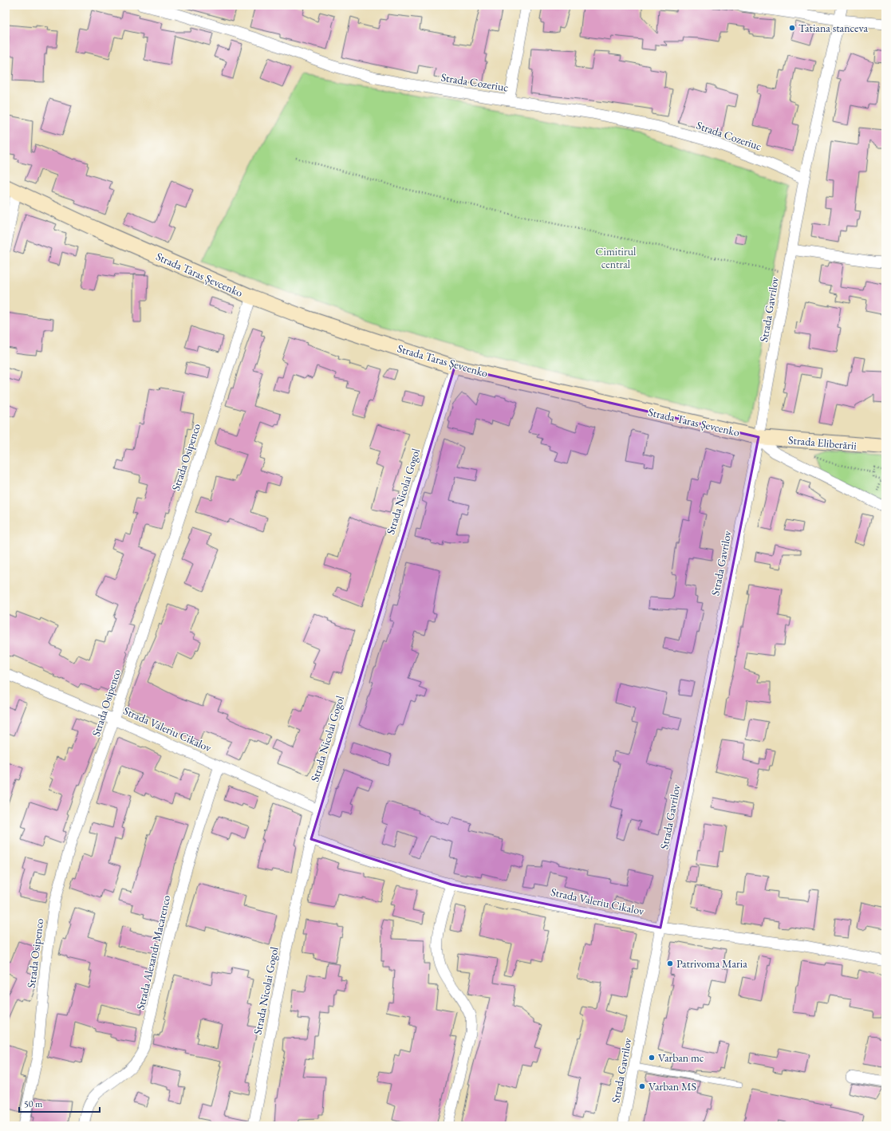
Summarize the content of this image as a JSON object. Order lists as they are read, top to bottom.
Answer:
{
  "streets": {
    "main road": ["Strada Taras Șevcenko", "Strada Eliberării"],
    "street": [
      "Strada Cozeriuc",
      "Strada Gavrilov",
      "Strada Osipenco",
      "Strada Nicolai Gogol",
      "Strada Valeriu Cikalov",
      "Strada Alexandr Macarenco"
    ]
  },
  "crossings": [
    ["Strada Cozeriuc", "Strada Gavrilov"],
    ["Strada Taras Șevcenko", "Strada Gavrilov"],
    ["Strada Taras Șevcenko", "Strada Eliberării"],
    ["Strada Taras Șevcenko", "Strada Osipenco"],
    ["Strada Taras Șevcenko", "Strada Nicolai Gogol"],
    ["Strada Gavrilov", "Strada Eliberării"],
    ["Strada Gavrilov", "Strada Valeriu Cikalov"],
    ["Strada Osipenco", "Strada Valeriu Cikalov"],
    ["Strada Nicolai Gogol", "Strada Valeriu Cikalov"],
    ["Strada Valeriu Cikalov", "Strada Alexandr Macarenco"]
  ],
  "parks": ["Cimitirul central"],
  "places": [
    "Tatiana stanceva",
    "Patrivoma Maria",
    "Varban mc",
    "Varban MS"
  ],
  "scale_bar": "50 m"
}
